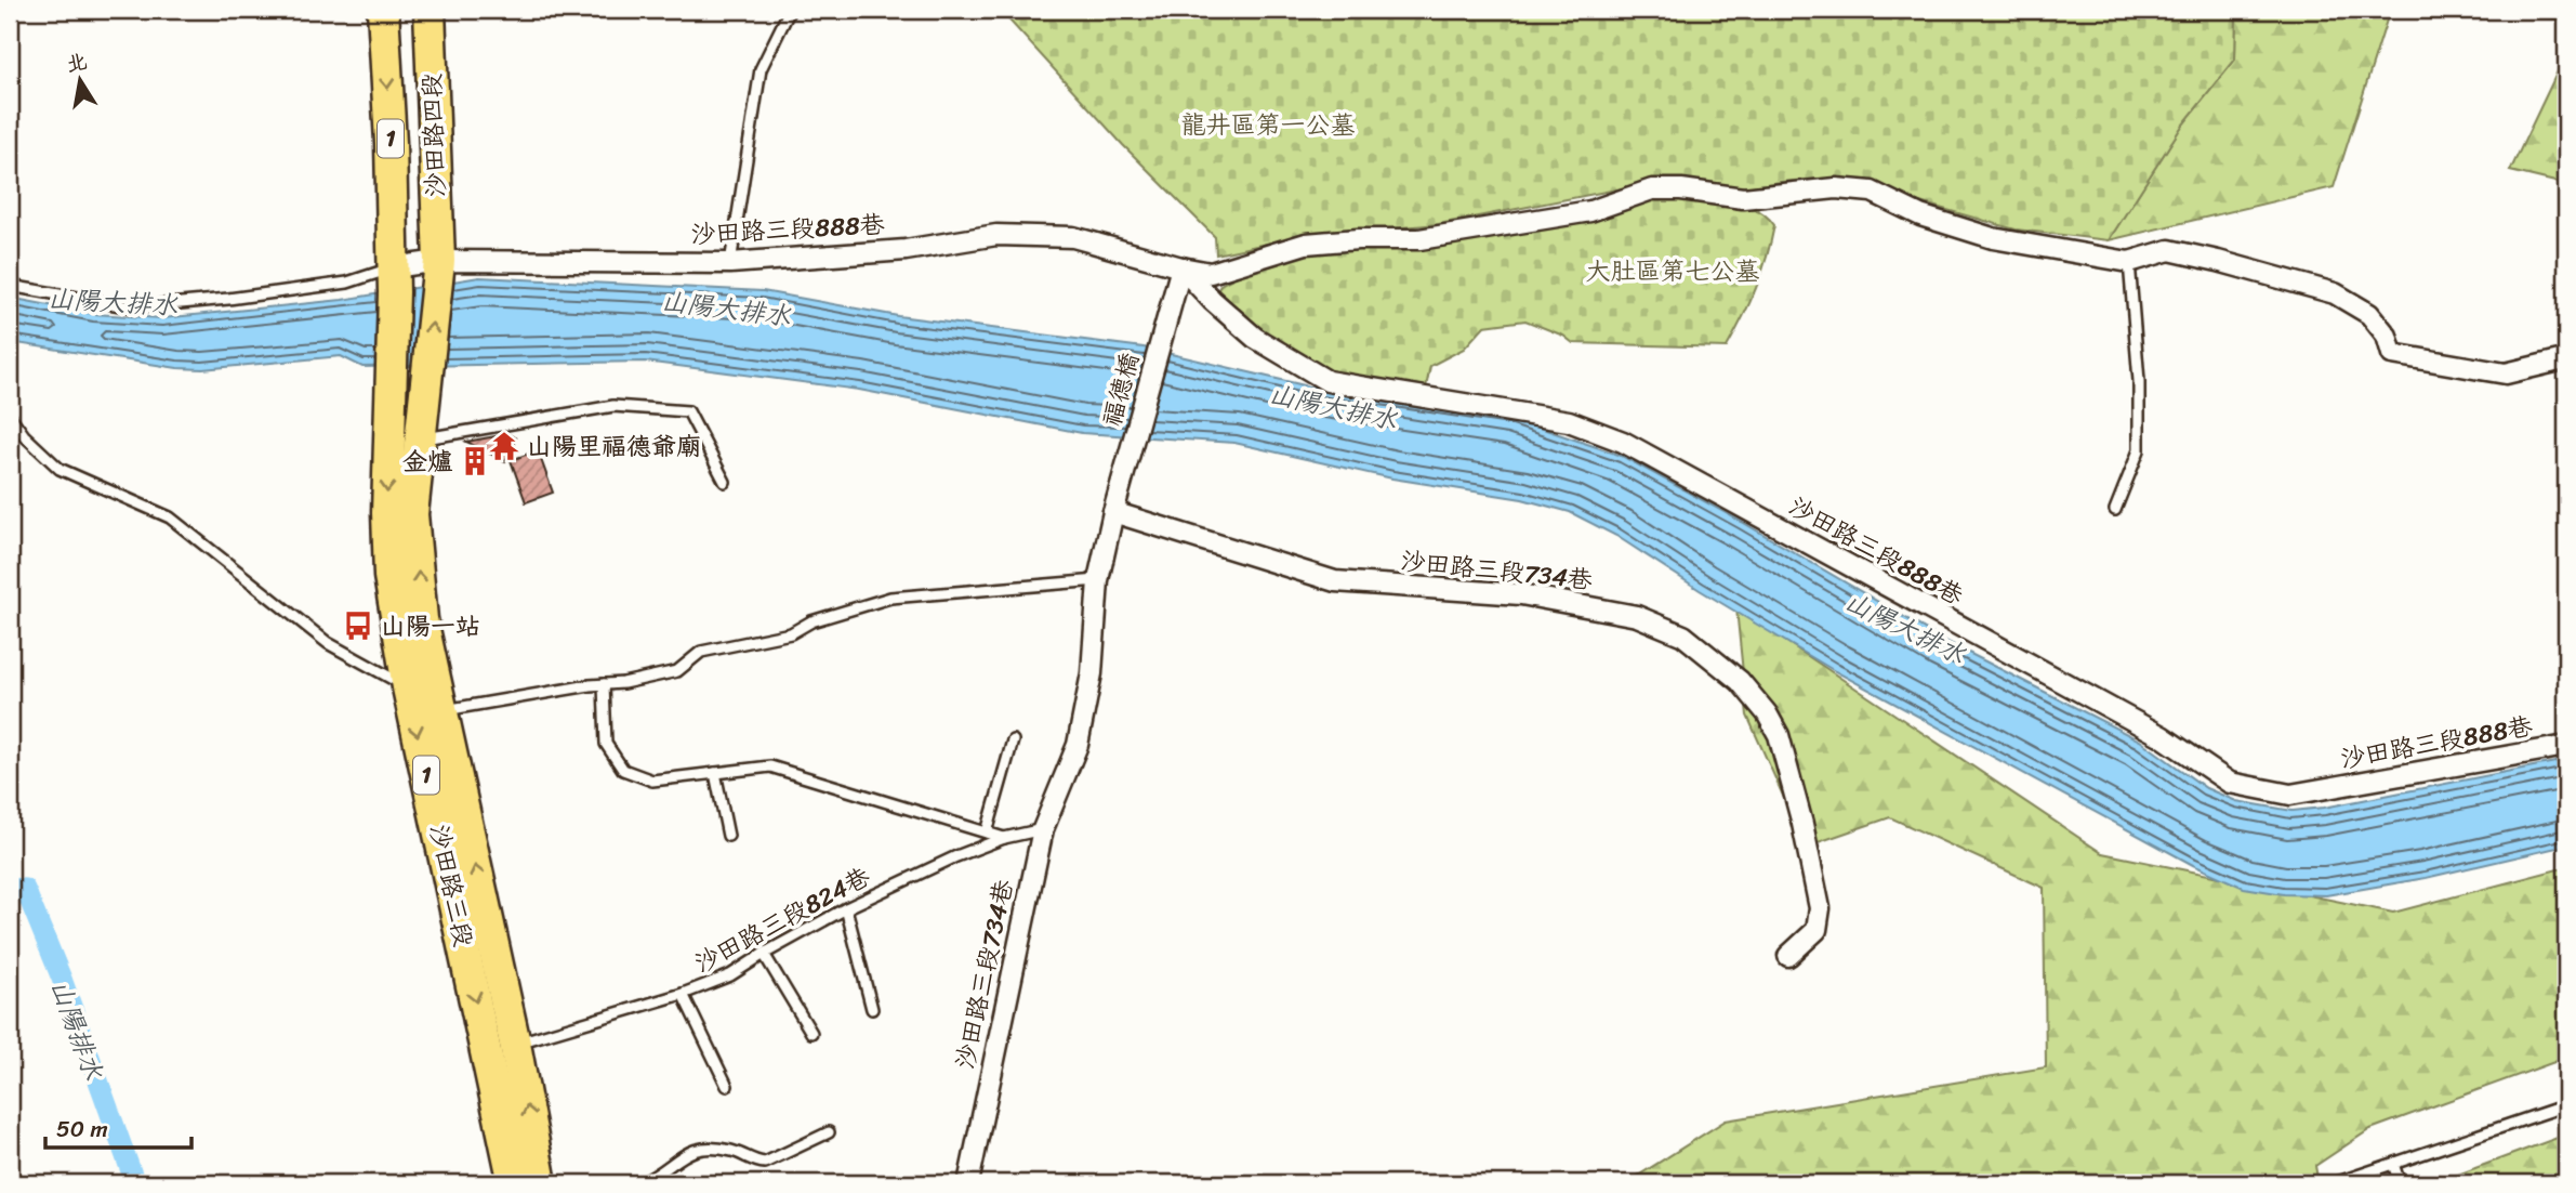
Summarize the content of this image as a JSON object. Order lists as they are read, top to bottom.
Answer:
{
  "streets": {
    "main road": ["沙田路四段", "1", "沙田路三段"],
    "street": ["沙田路三段888巷", "福德橋", "沙田路三段734巷"],
    "lane": ["沙田路三段824巷"]
  },
  "crossings": [
    ["沙田路四段", "沙田路三段888巷"],
    ["沙田路四段", "沙田路三段"],
    ["沙田路三段888巷", "福德橋"],
    ["沙田路三段888巷", "沙田路三段"],
    ["福德橋", "沙田路三段734巷"],
    ["沙田路三段734巷", "沙田路三段824巷"],
    ["沙田路三段", "沙田路三段824巷"]
  ],
  "water": ["山陽大排水", "山陽排水"],
  "parks": ["龍井區第一公墓", "大肚區第七公墓"],
  "places": {
    "temple": ["山陽里福德爺廟"],
    "building": ["金爐"],
    "bus stop": ["山陽一站"]
  },
  "scale_bar": "50 m",
  "north": "top"
}
